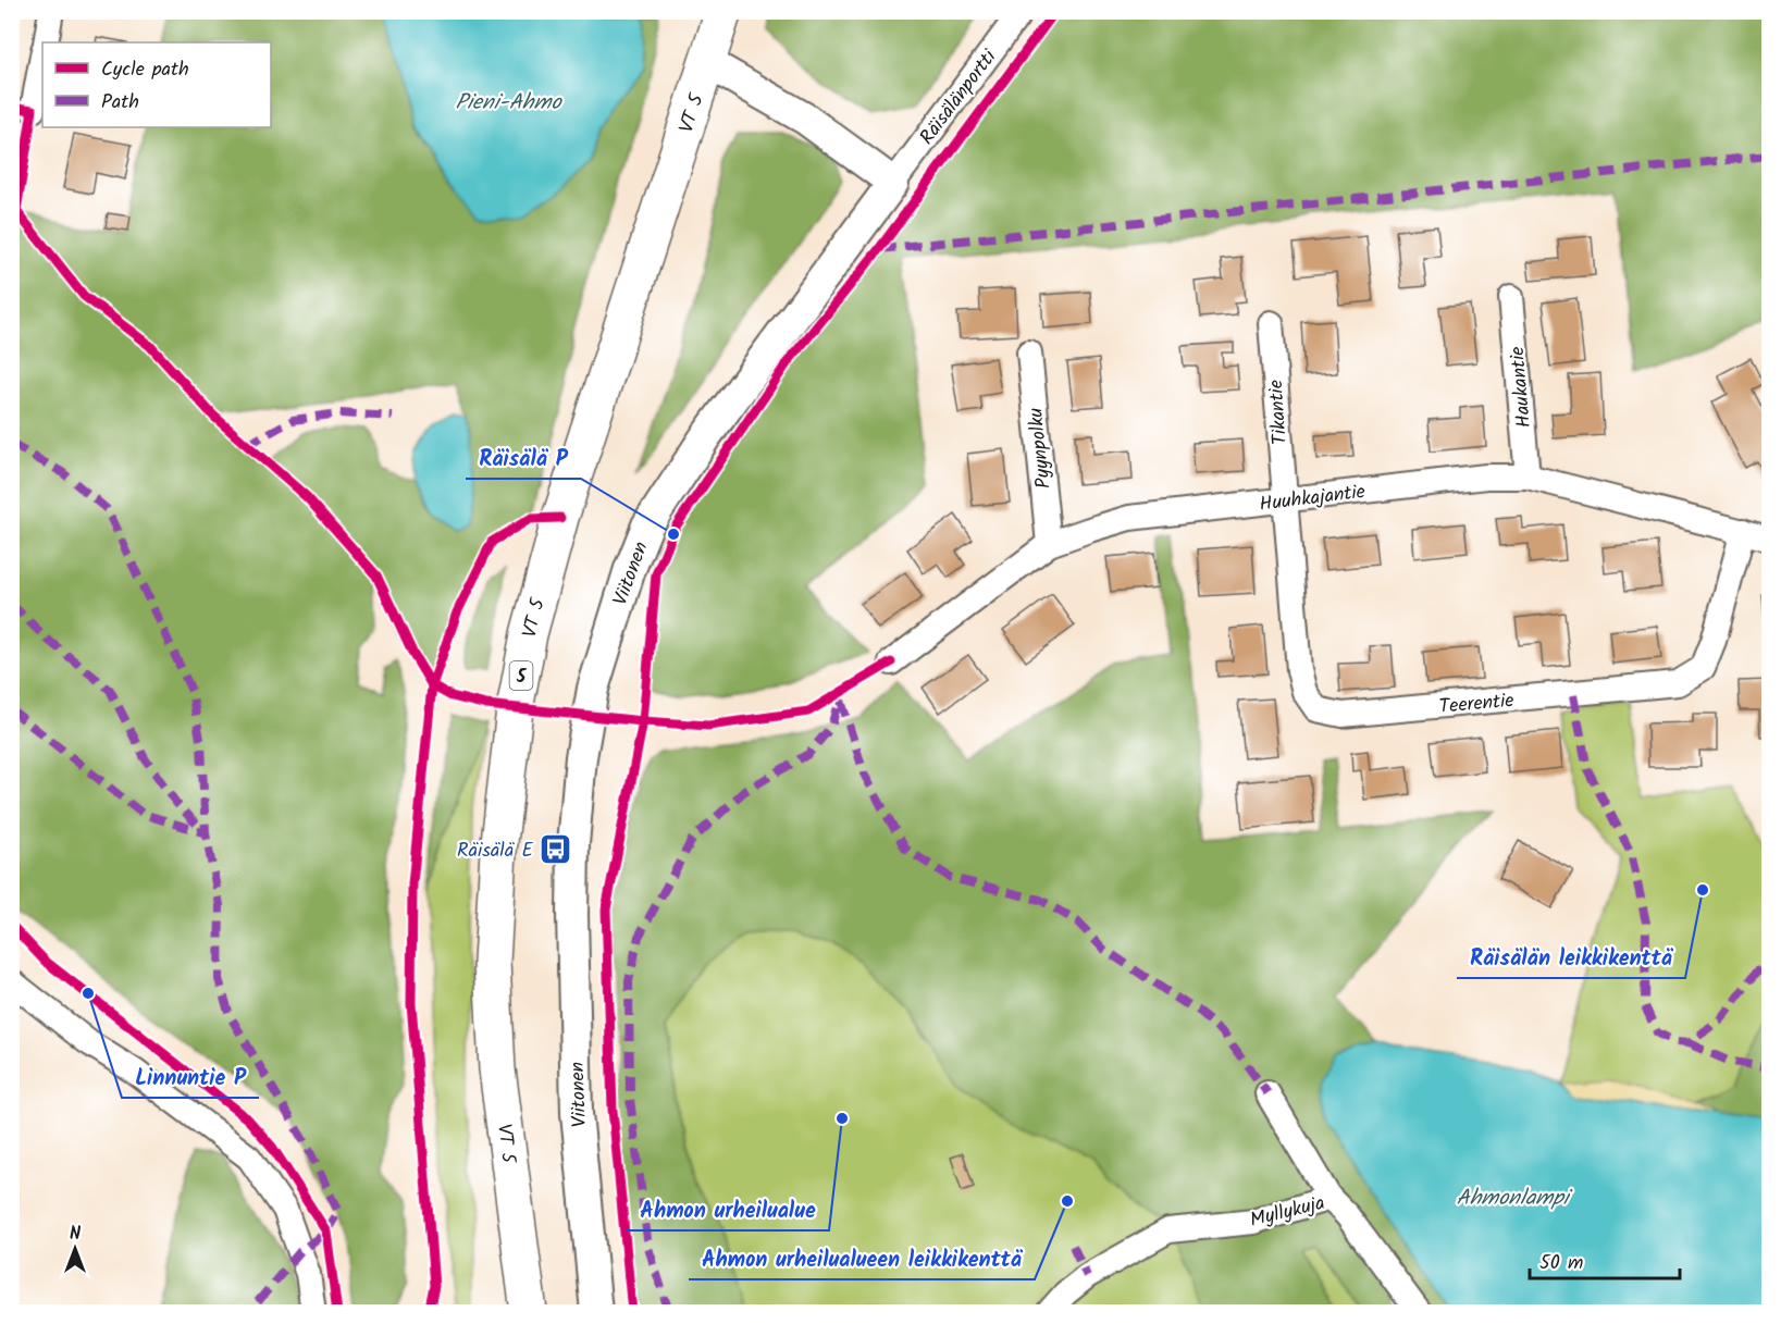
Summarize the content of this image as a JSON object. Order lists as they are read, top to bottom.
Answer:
{
  "streets": {
    "highway": ["VT 5", "5"],
    "main road": ["Viitonen"],
    "street": [
      "Räisälänportti",
      "Haukantie",
      "Tikantie",
      "Pyynpolku",
      "Huuhkajantie",
      "Teerentie",
      "Myllykuja"
    ]
  },
  "crossings": [
    ["Räisälänportti", "Viitonen"],
    ["VT 5", "5"],
    ["Haukantie", "Huuhkajantie"],
    ["Tikantie", "Huuhkajantie"],
    ["Tikantie", "Teerentie"],
    ["Pyynpolku", "Huuhkajantie"],
    ["Huuhkajantie", "Teerentie"]
  ],
  "water": ["Pieni-Ahmo", "Ahmonlampi"],
  "places": {
    "other": [
      "Räisälä P",
      "Räisälän leikkikenttä",
      "Linnuntie P",
      "Ahmon urheilualue",
      "Ahmon urheilualueen leikkikenttä"
    ],
    "bus stop": ["Räisälä E"]
  },
  "legend": ["Cycle path", "Path"],
  "scale_bar": "50 m",
  "north": "top"
}
